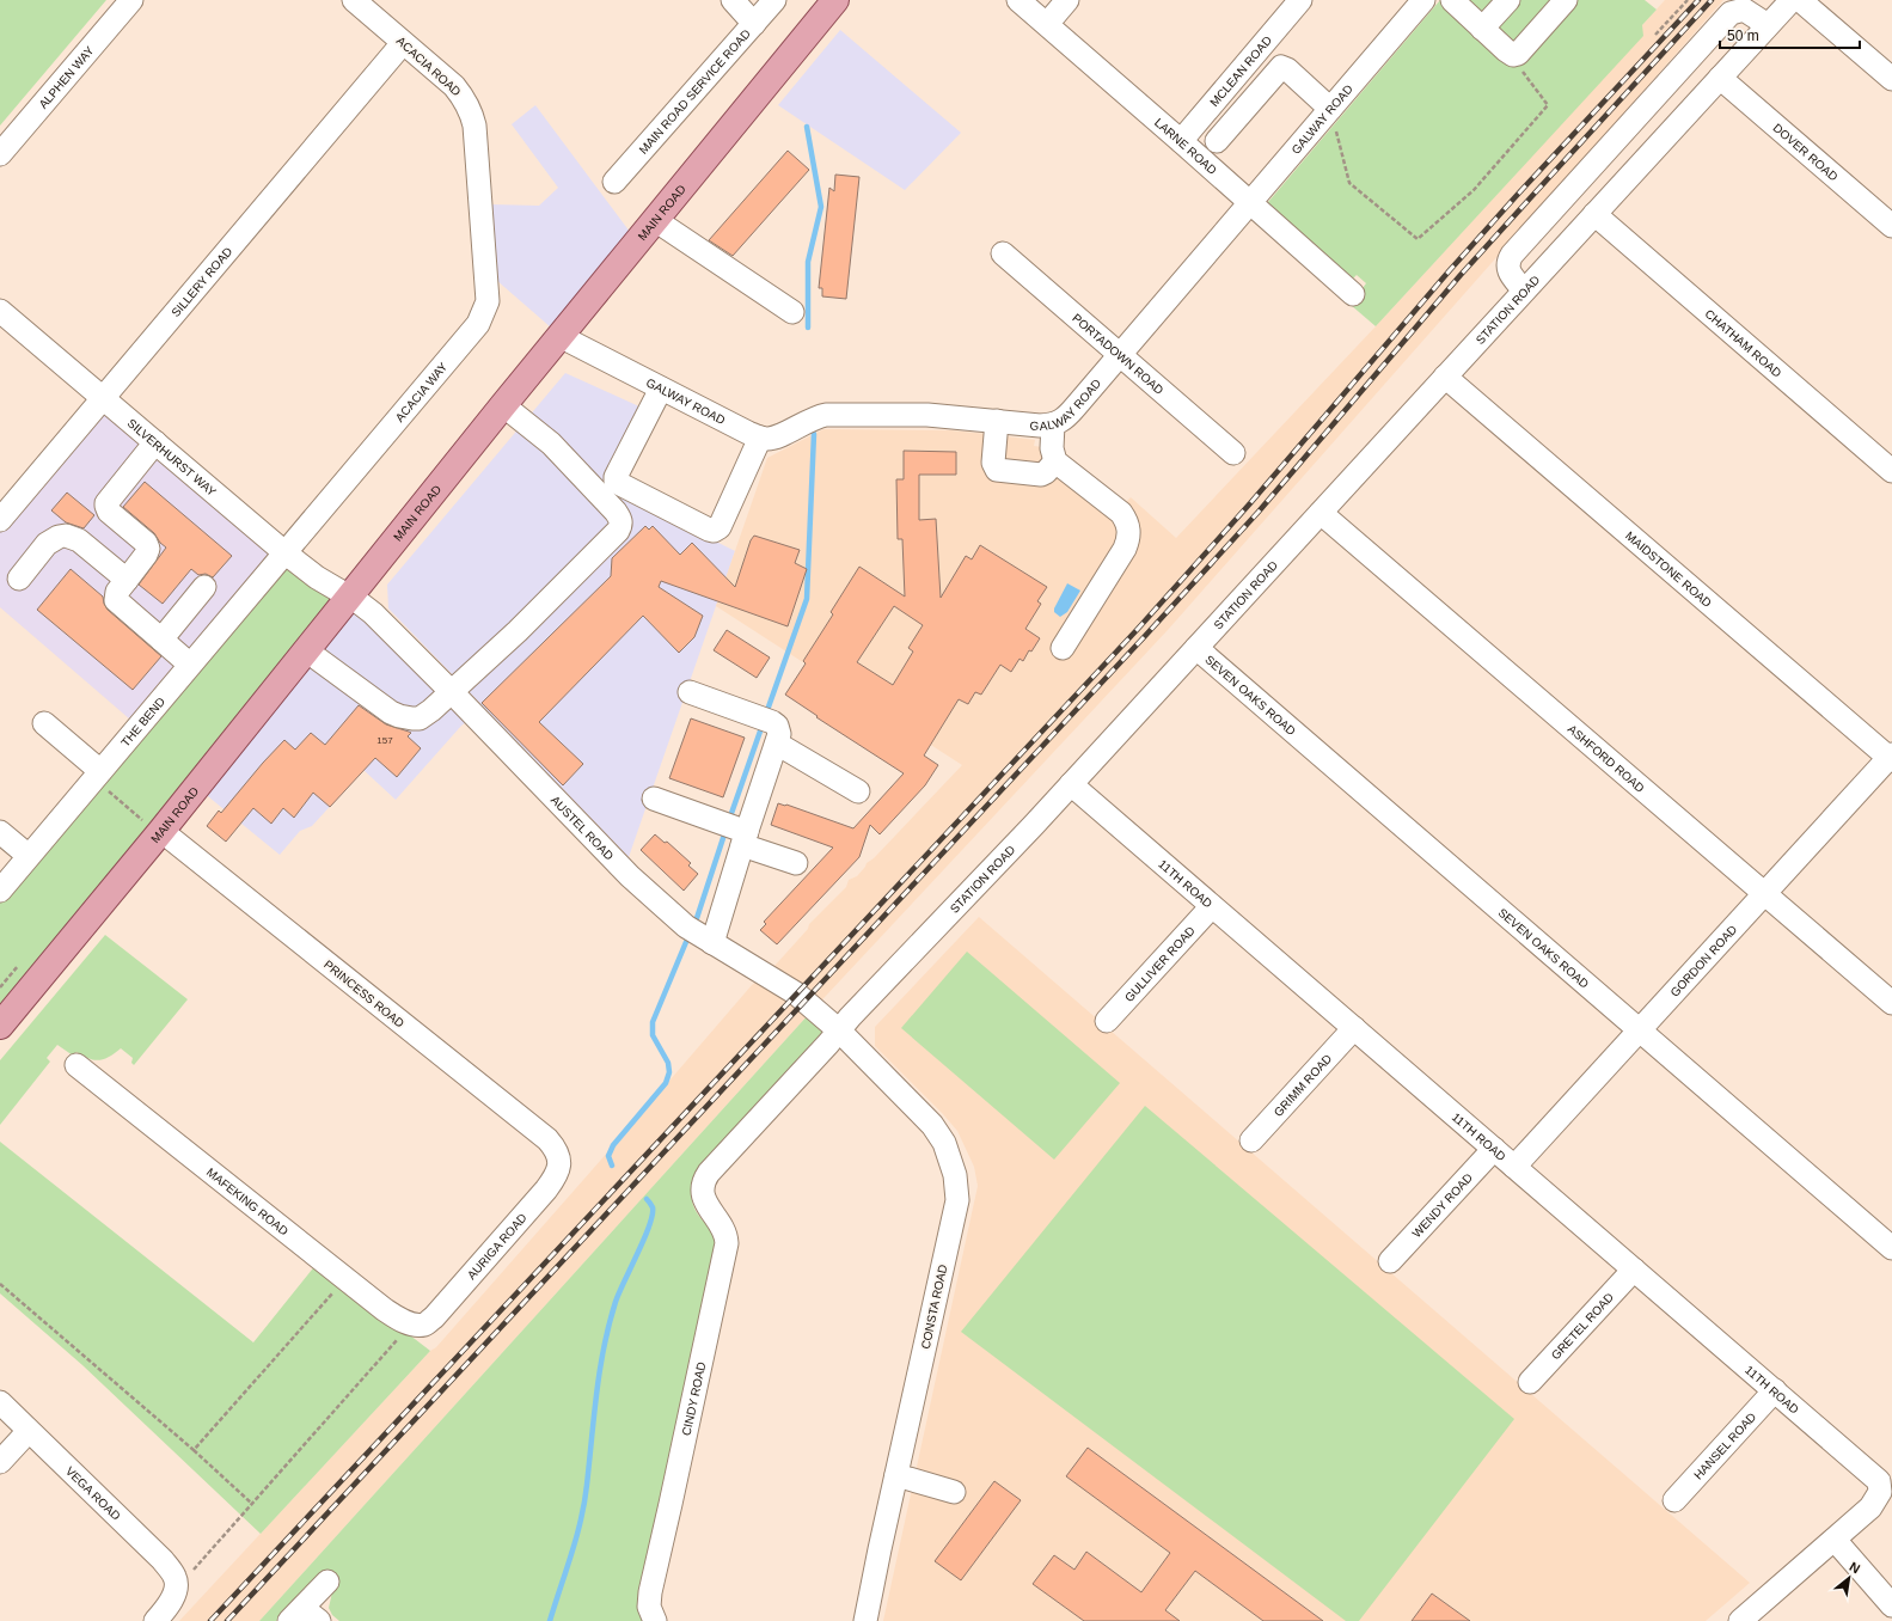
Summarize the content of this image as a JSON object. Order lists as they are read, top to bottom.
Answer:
{
  "streets": {
    "main road": ["MAIN ROAD"],
    "street": [
      "ACACIA ROAD",
      "MCLEAN ROAD",
      "ALPHEN WAY",
      "MAIN ROAD SERVICE ROAD",
      "GALWAY ROAD",
      "LARNE ROAD",
      "DOVER ROAD",
      "SILLERY ROAD",
      "STATION ROAD",
      "CHATHAM ROAD",
      "PORTADOWN ROAD",
      "ACACIA WAY",
      "SILVERHURST WAY",
      "MAIDSTONE ROAD",
      "SEVEN OAKS ROAD",
      "THE BEND",
      "ASHFORD ROAD",
      "AUSTEL ROAD",
      "11TH ROAD",
      "GORDON ROAD",
      "GULLIVER ROAD",
      "PRINCESS ROAD",
      "GRIMM ROAD",
      "MAFEKING ROAD",
      "WENDY ROAD",
      "AURIGA ROAD",
      "CONSTA ROAD",
      "GRETEL ROAD",
      "CINDY ROAD",
      "HANSEL ROAD",
      "VEGA ROAD"
    ]
  },
  "crossings": [
    ["ACACIA ROAD", "SILLERY ROAD"],
    ["ACACIA ROAD", "ACACIA WAY"],
    ["MCLEAN ROAD", "LARNE ROAD"],
    ["GALWAY ROAD", "LARNE ROAD"],
    ["GALWAY ROAD", "MAIN ROAD"],
    ["GALWAY ROAD", "PORTADOWN ROAD"],
    ["DOVER ROAD", "STATION ROAD"],
    ["MAIN ROAD", "SILVERHURST WAY"],
    ["MAIN ROAD", "AUSTEL ROAD"],
    ["MAIN ROAD", "PRINCESS ROAD"],
    ["SILLERY ROAD", "SILVERHURST WAY"],
    ["STATION ROAD", "CHATHAM ROAD"],
    ["STATION ROAD", "MAIDSTONE ROAD"],
    ["STATION ROAD", "SEVEN OAKS ROAD"],
    ["STATION ROAD", "ASHFORD ROAD"],
    ["STATION ROAD", "AUSTEL ROAD"],
    ["STATION ROAD", "11TH ROAD"],
    ["STATION ROAD", "CONSTA ROAD"],
    ["STATION ROAD", "CINDY ROAD"],
    ["ACACIA WAY", "SILVERHURST WAY"],
    ["ACACIA WAY", "THE BEND"],
    ["SILVERHURST WAY", "THE BEND"],
    ["SILVERHURST WAY", "AUSTEL ROAD"],
    ["MAIDSTONE ROAD", "GORDON ROAD"],
    ["SEVEN OAKS ROAD", "GORDON ROAD"],
    ["ASHFORD ROAD", "GORDON ROAD"],
    ["AUSTEL ROAD", "CONSTA ROAD"],
    ["11TH ROAD", "GORDON ROAD"],
    ["11TH ROAD", "GULLIVER ROAD"],
    ["11TH ROAD", "GRIMM ROAD"],
    ["11TH ROAD", "WENDY ROAD"],
    ["11TH ROAD", "GRETEL ROAD"],
    ["11TH ROAD", "HANSEL ROAD"],
    ["PRINCESS ROAD", "AURIGA ROAD"],
    ["MAFEKING ROAD", "AURIGA ROAD"]
  ],
  "house_numbers": ["157"],
  "scale_bar": "50 m",
  "north": "top right"
}
